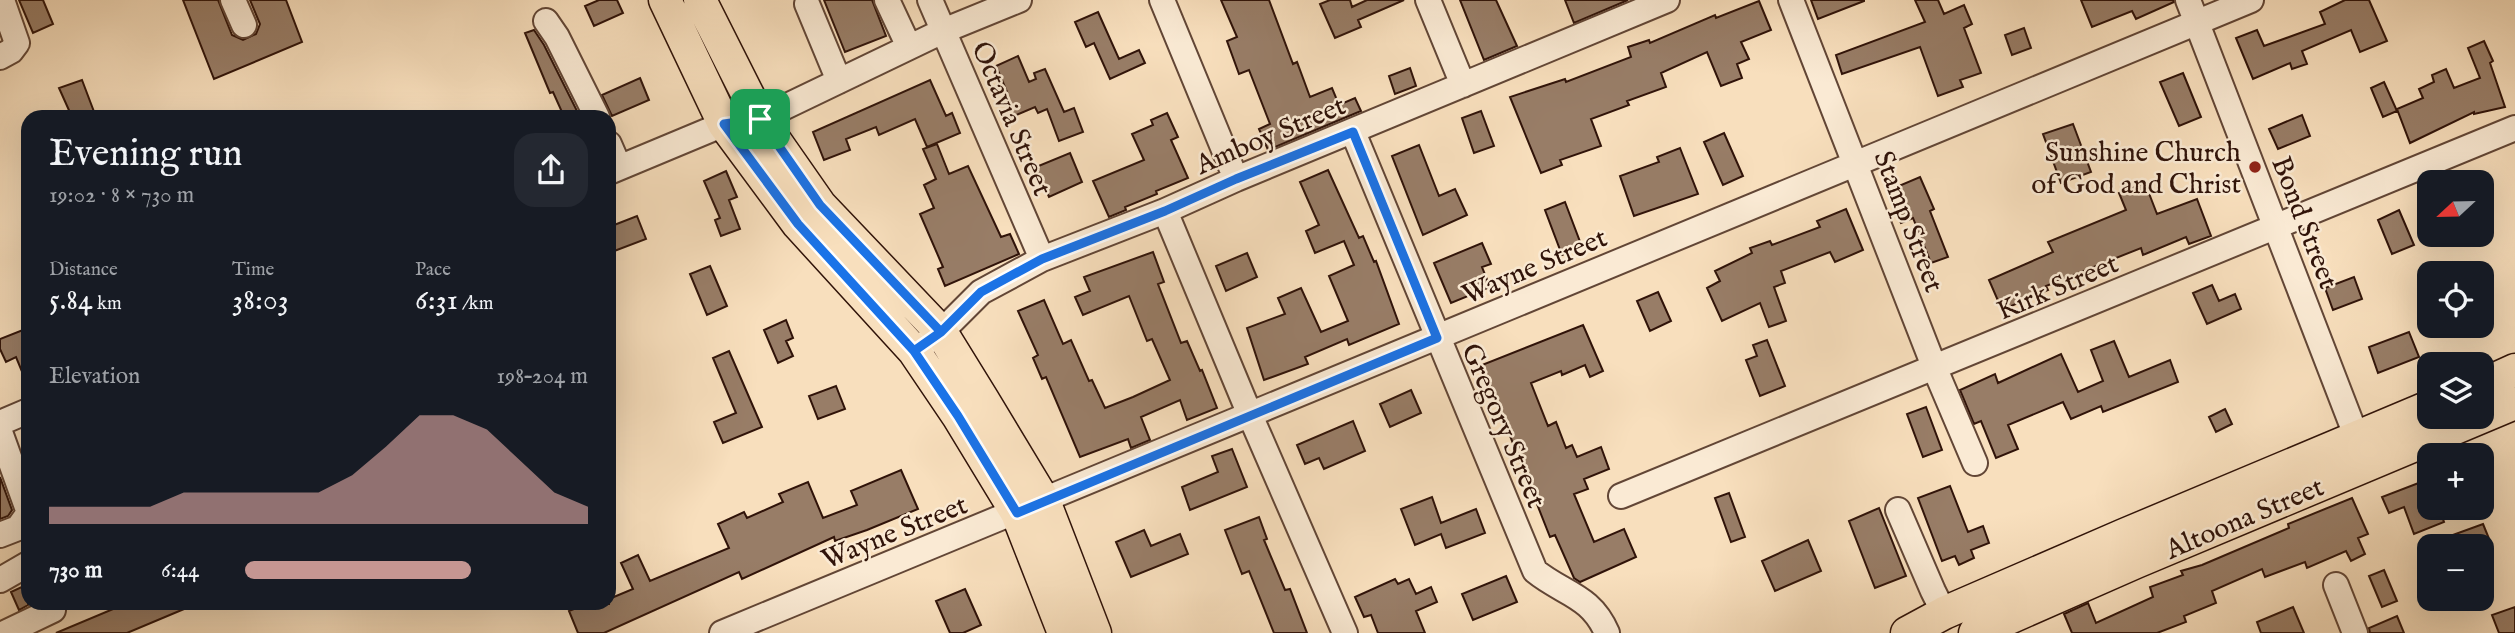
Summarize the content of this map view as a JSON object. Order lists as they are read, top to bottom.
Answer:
{
  "streets": {
    "main road": ["Altoona Street"],
    "street": [
      "Octavia Street",
      "Amboy Street",
      "Stamp Street",
      "Bond Street",
      "Wayne Street",
      "Kirk Street",
      "Gregory Street"
    ]
  },
  "crossings": [
    ["Octavia Street", "Amboy Street"],
    ["Amboy Street", "Gregory Street"],
    ["Stamp Street", "Wayne Street"],
    ["Stamp Street", "Kirk Street"],
    ["Bond Street", "Wayne Street"],
    ["Bond Street", "Kirk Street"],
    ["Bond Street", "Altoona Street"],
    ["Wayne Street", "Gregory Street"]
  ],
  "places": ["Sunshine Church of God and Christ"],
  "north": "left",
  "page": {
    "heading": ["Evening run", "19:02 · 8 × 730 m"],
    "map_buttons": ["+", "−"],
    "stats": [
      ["Distance", "5.84 km"],
      ["Time", "38:03"],
      ["Pace", "6:31 /km"]
    ],
    "chart": ["Elevation", "198–204 m"],
    "list": [
      {
        "name": "730 m",
        "note": "6:44"
      }
    ]
  }
}
